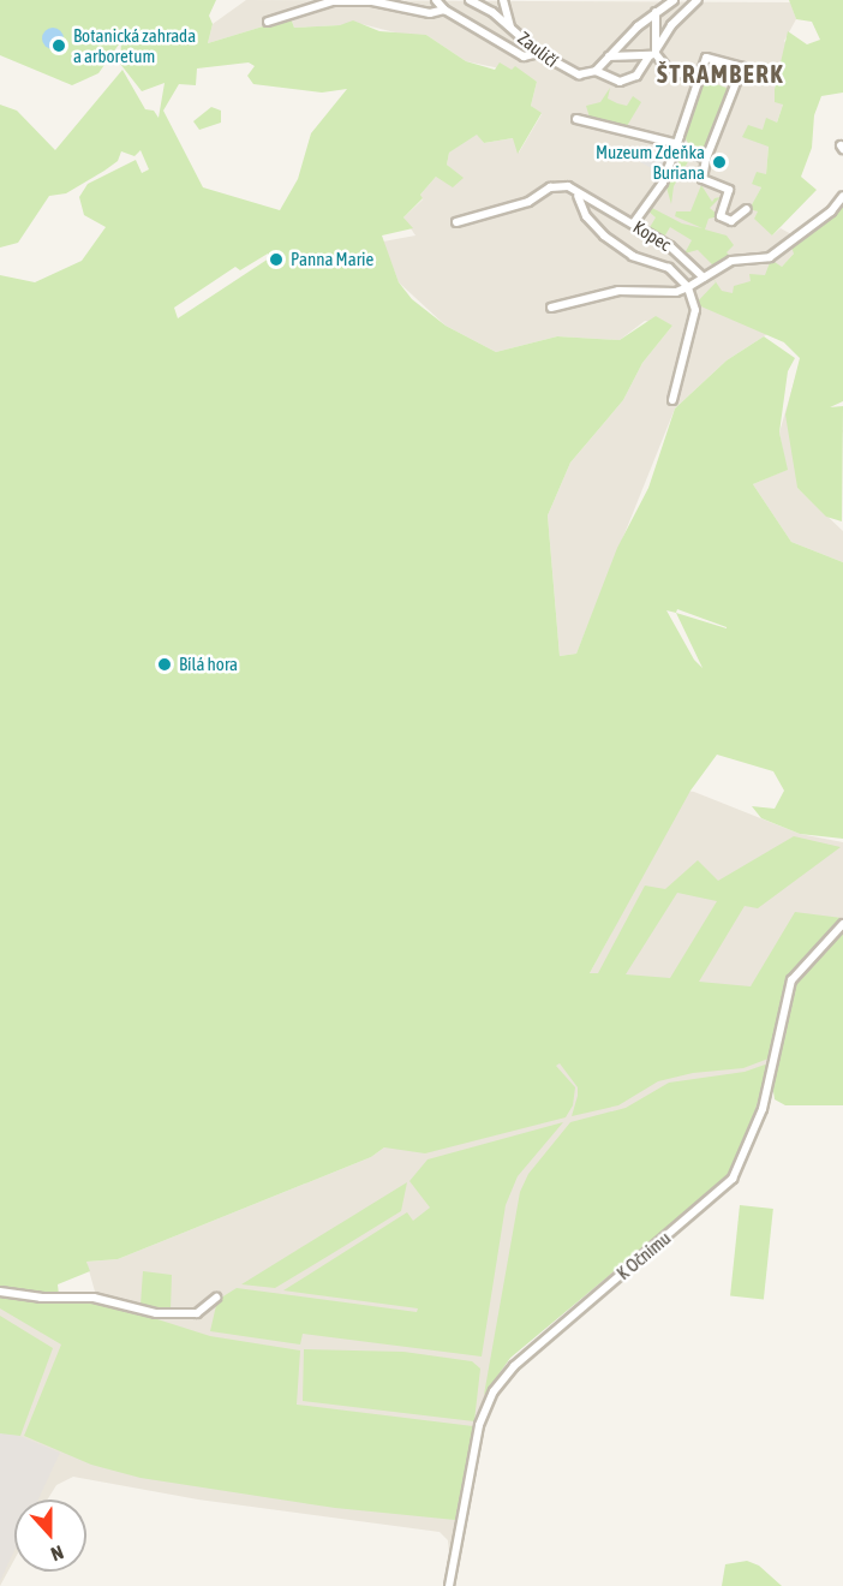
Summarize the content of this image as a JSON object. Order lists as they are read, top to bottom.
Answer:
{
  "streets": {
    "street": ["Zauličí", "Kopec", "K Očnímu"]
  },
  "districts": ["ŠTRAMBERK"],
  "places": [
    "Botanická zahrada a arboretum",
    "Muzeum Zdeňka Buriana",
    "Panna Marie",
    "Bílá hora"
  ],
  "north": "bottom"
}
